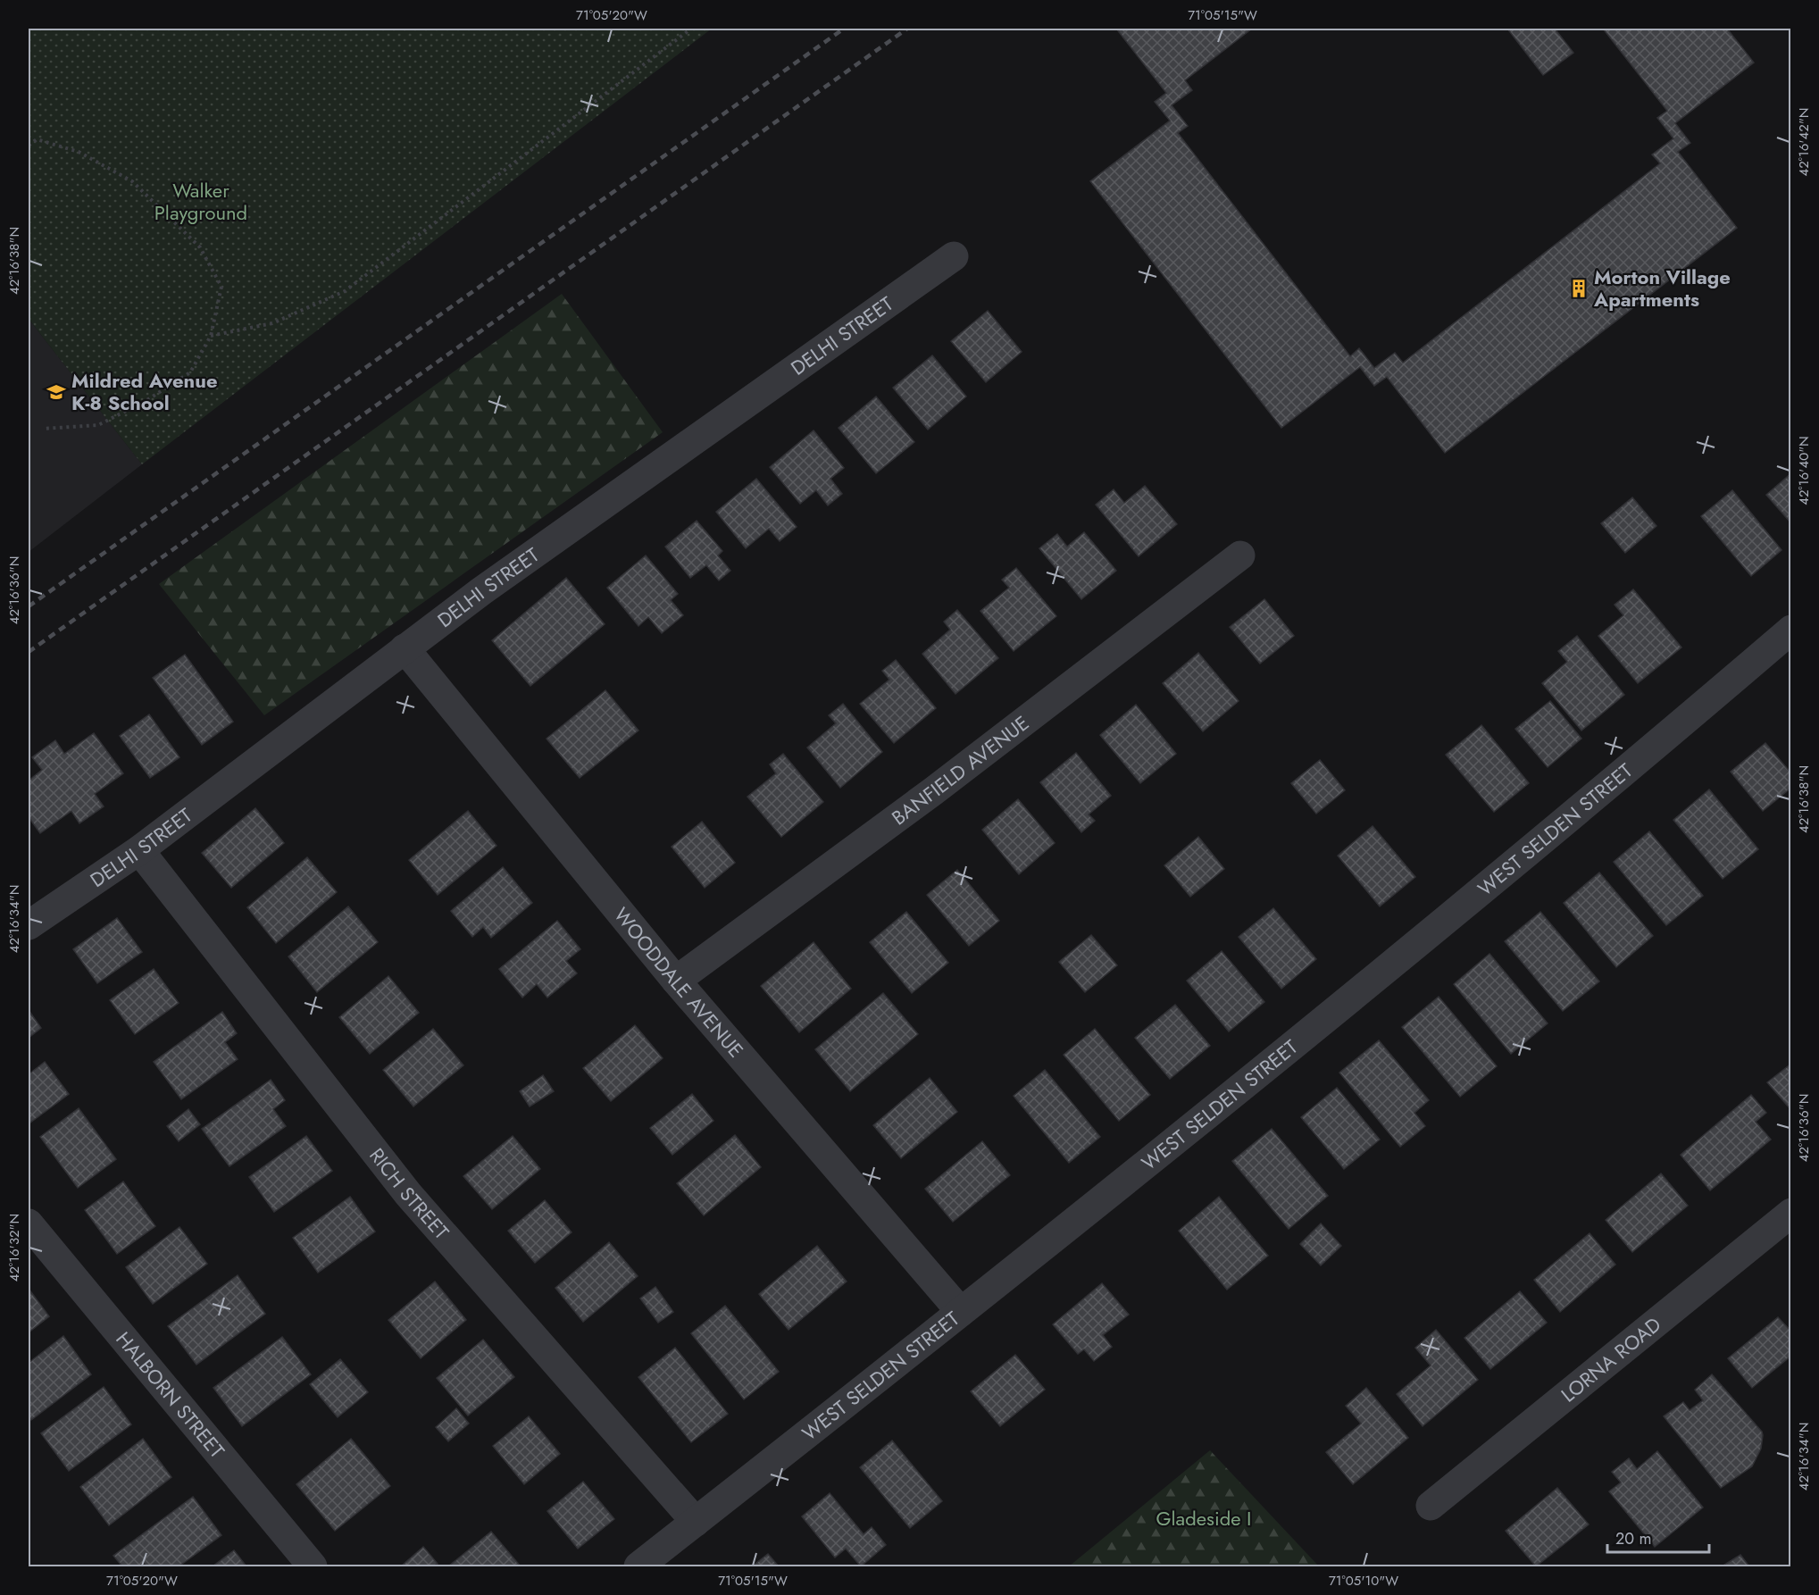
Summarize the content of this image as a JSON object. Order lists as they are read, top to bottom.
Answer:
{
  "streets": {
    "street": [
      "DELHI STREET",
      "BANFIELD AVENUE",
      "WEST SELDEN STREET",
      "WOODDALE AVENUE",
      "RICH STREET",
      "LORNA ROAD",
      "HALBORN STREET"
    ]
  },
  "crossings": [
    ["DELHI STREET", "WOODDALE AVENUE"],
    ["DELHI STREET", "RICH STREET"],
    ["BANFIELD AVENUE", "WOODDALE AVENUE"],
    ["WEST SELDEN STREET", "WOODDALE AVENUE"],
    ["WEST SELDEN STREET", "RICH STREET"]
  ],
  "parks": ["Walker Playground", "Gladeside I"],
  "places": {
    "building": ["Morton Village Apartments"],
    "school or university": ["Mildred Avenue K-8 School"]
  },
  "scale_bar": "20 m",
  "coordinates": [
    "71°05'20\"W",
    "71°05'15\"W",
    "42°16'42\"N",
    "42°16'38\"N",
    "42°16'40\"N",
    "42°16'36\"N",
    "42°16'34\"N",
    "42°16'32\"N",
    "71°05'10\"W"
  ]
}
